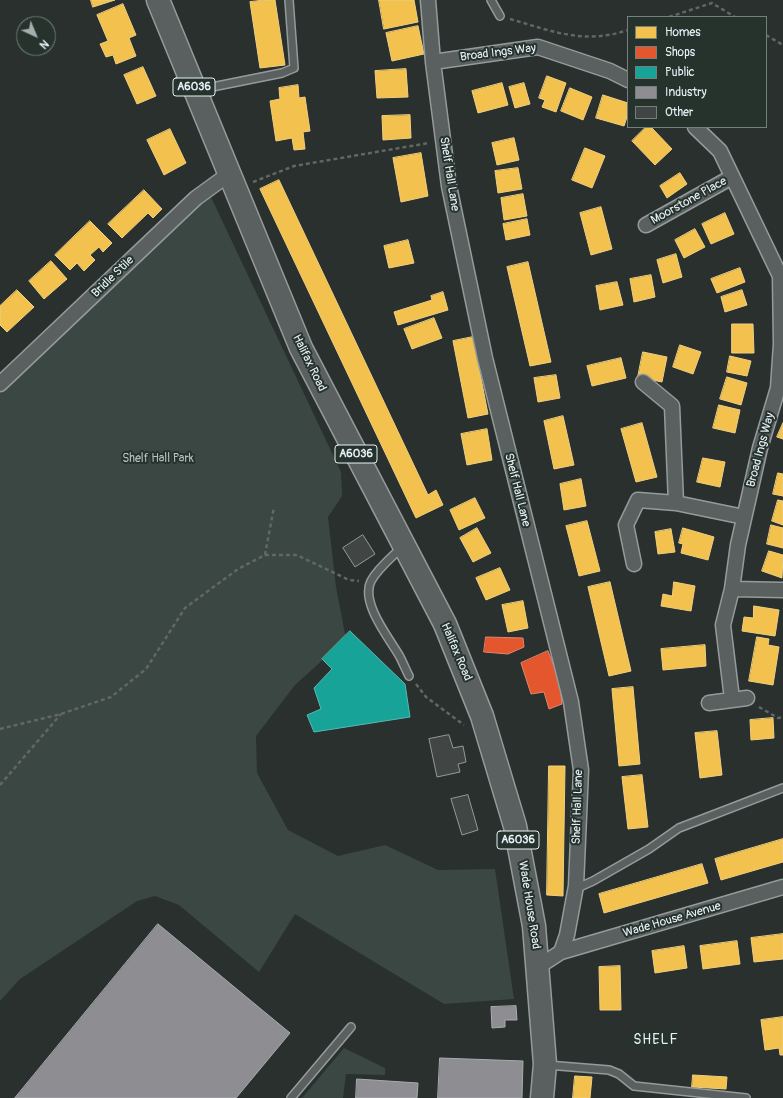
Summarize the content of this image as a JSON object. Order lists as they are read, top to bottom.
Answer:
{
  "streets": {
    "highway": ["A6036", "Halifax Road", "Wade House Road"],
    "street": [
      "Broad Ings Way",
      "Shelf Hall Lane",
      "Moorstone Place",
      "Bridle Stile",
      "Wade House Avenue"
    ]
  },
  "crossings": [
    ["Broad Ings Way", "Shelf Hall Lane"],
    ["Broad Ings Way", "Moorstone Place"],
    ["Shelf Hall Lane", "Wade House Avenue"],
    ["Bridle Stile", "Halifax Road"],
    ["Halifax Road", "Wade House Road"]
  ],
  "districts": ["SHELF"],
  "parks": ["Shelf Hall Park"],
  "legend": [
    "Homes",
    "Shops",
    "Public",
    "Industry",
    "Other"
  ],
  "north": "bottom right"
}
